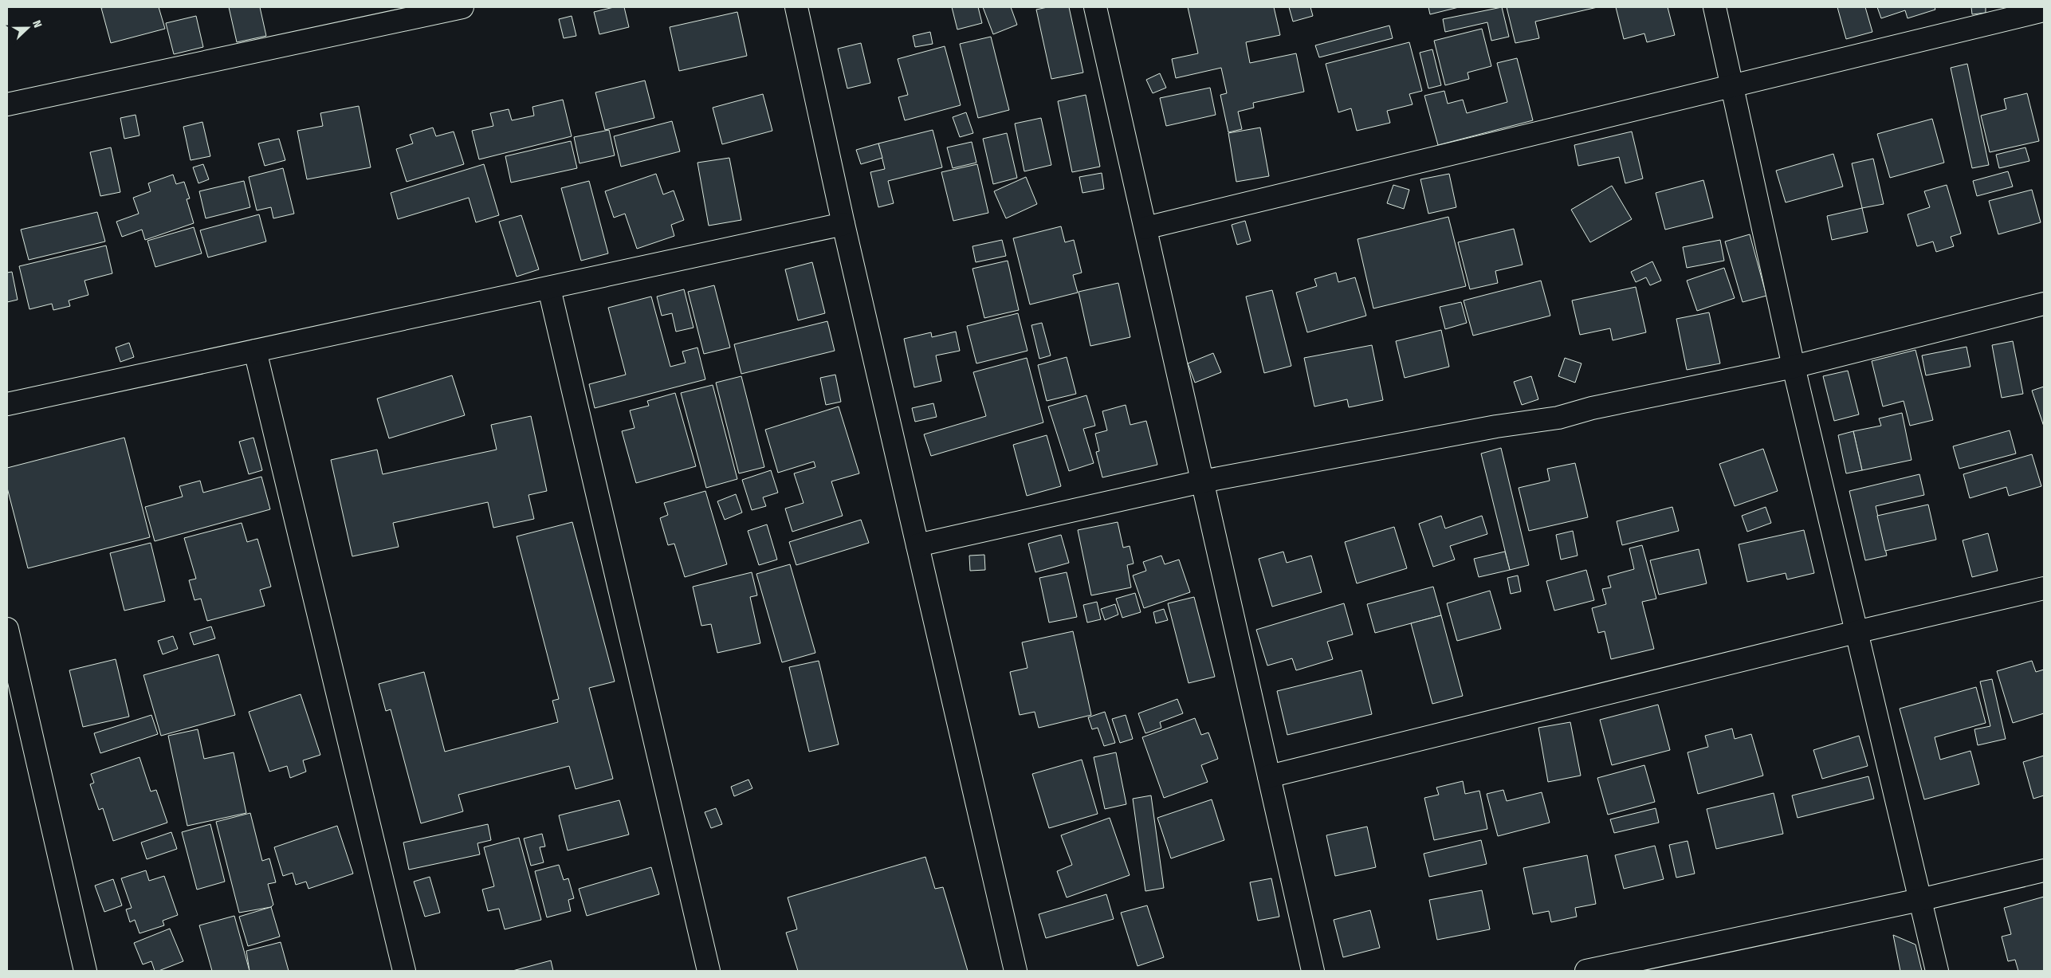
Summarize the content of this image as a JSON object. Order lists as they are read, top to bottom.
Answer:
{
  "north": "right"
}
